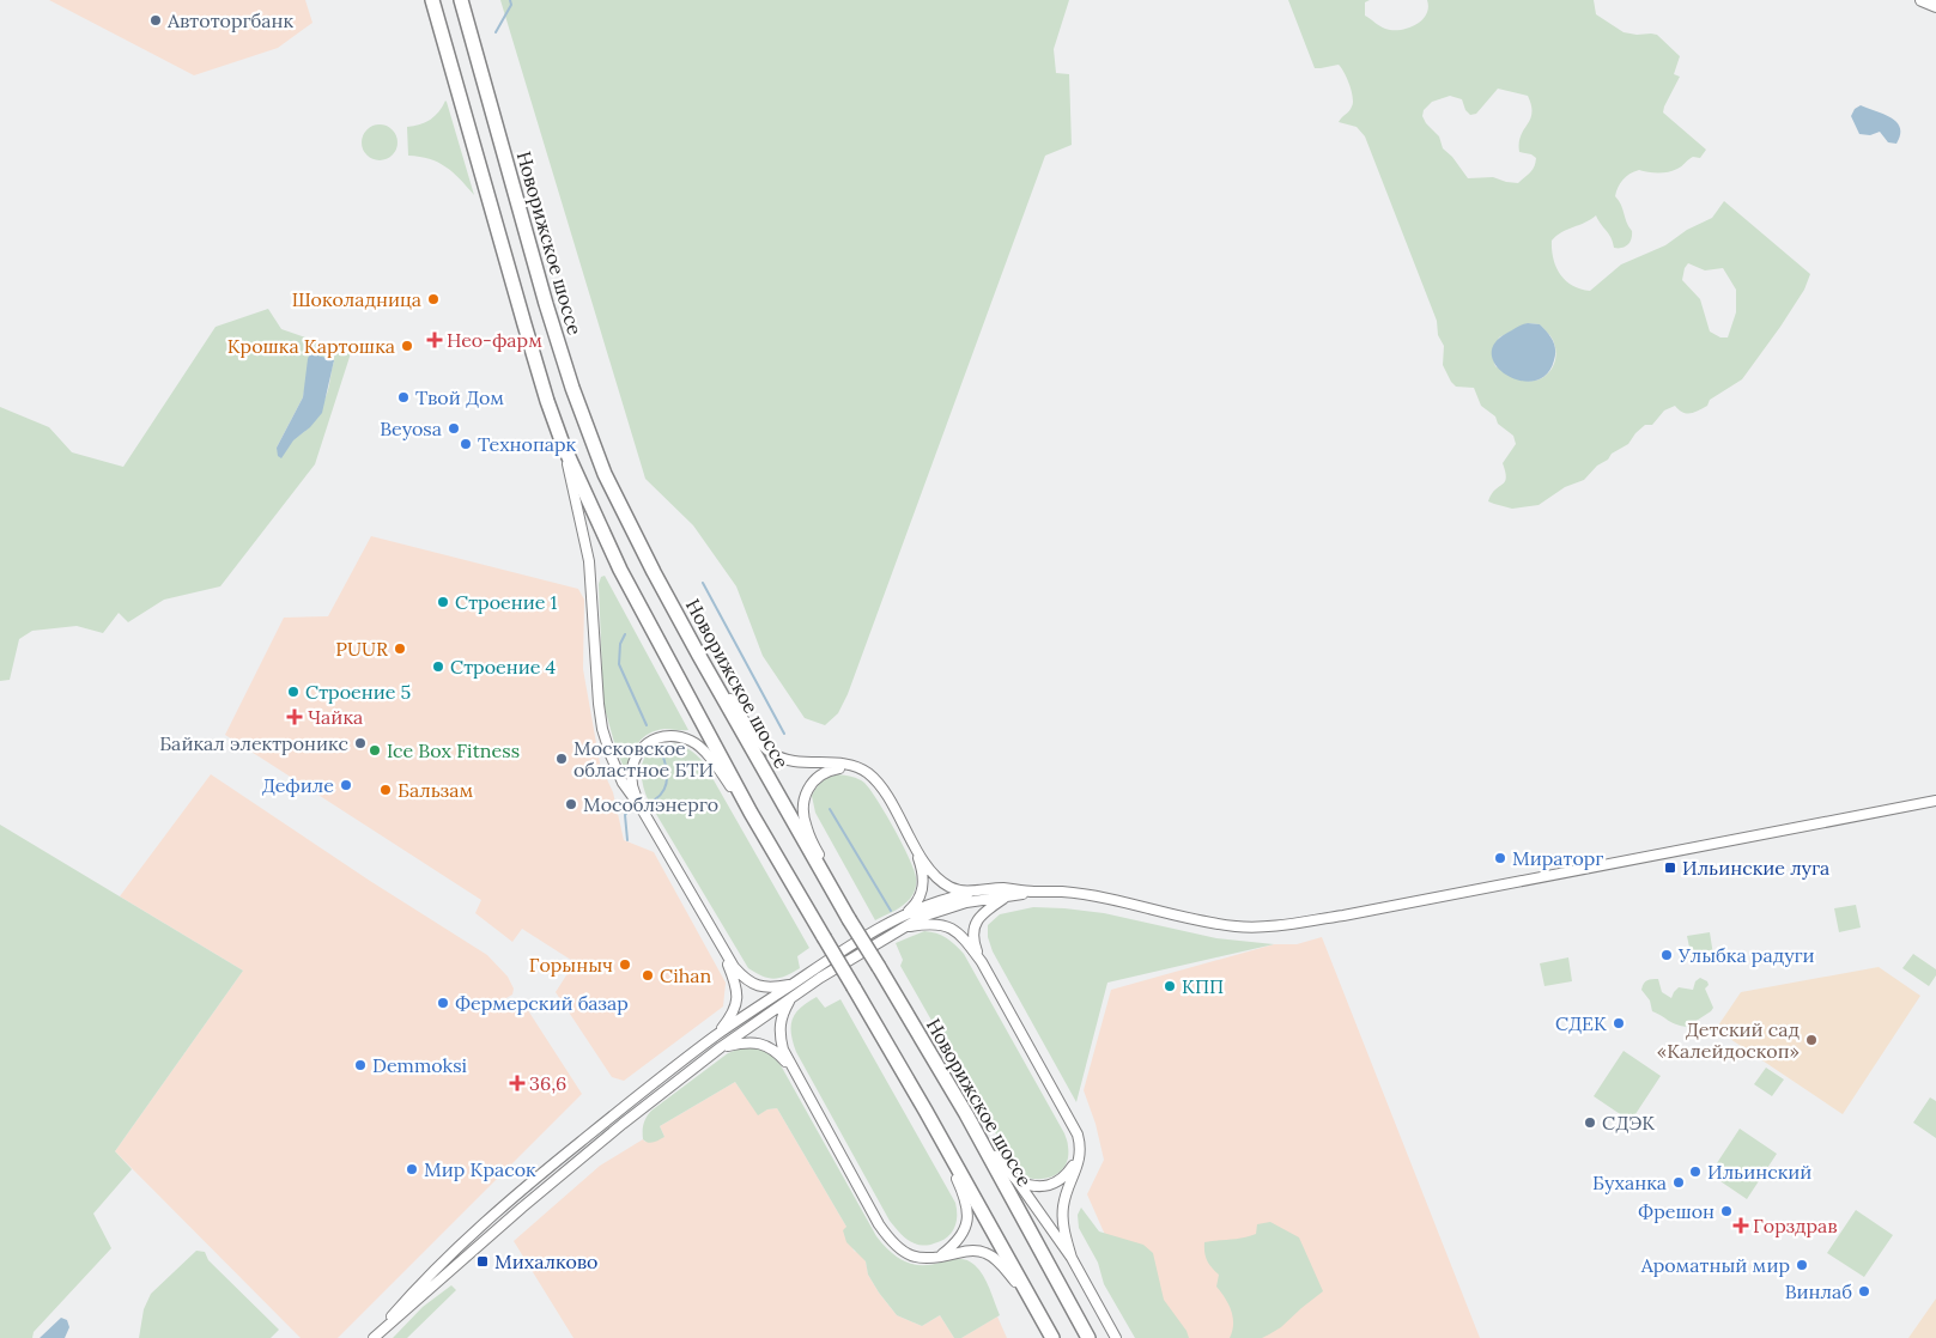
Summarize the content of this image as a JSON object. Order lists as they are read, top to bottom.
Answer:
{
  "streets": {
    "highway": ["Новорижское шоссе"]
  },
  "places": {
    "other": [
      "Автоторгбанк",
      "Шоколадница",
      "Крошка Картошка",
      "Твой Дом",
      "Beyosa",
      "Технопарк",
      "Строение 1",
      "PUUR",
      "Строение 4",
      "Строение 5",
      "Байкал электроникс",
      "Ice Box Fitness",
      "Московское областное БТИ",
      "Дефиле",
      "Бальзам",
      "Мособлэнерго",
      "Мираторг",
      "Улыбка радуги",
      "Горыныч",
      "Cihan",
      "КПП",
      "Фермерский базар",
      "СДЕК",
      "Детский сад «Калейдоскоп»",
      "Demmoksi",
      "СДЭК",
      "Мир Красок",
      "Ильинский",
      "Буханка",
      "Фрешон",
      "Ароматный мир",
      "Винлаб"
    ],
    "health": [
      "Нео-фарм",
      "Чайка",
      "36,6",
      "Горздрав"
    ],
    "transit": ["Ильинские луга", "Михалково"]
  }
}
